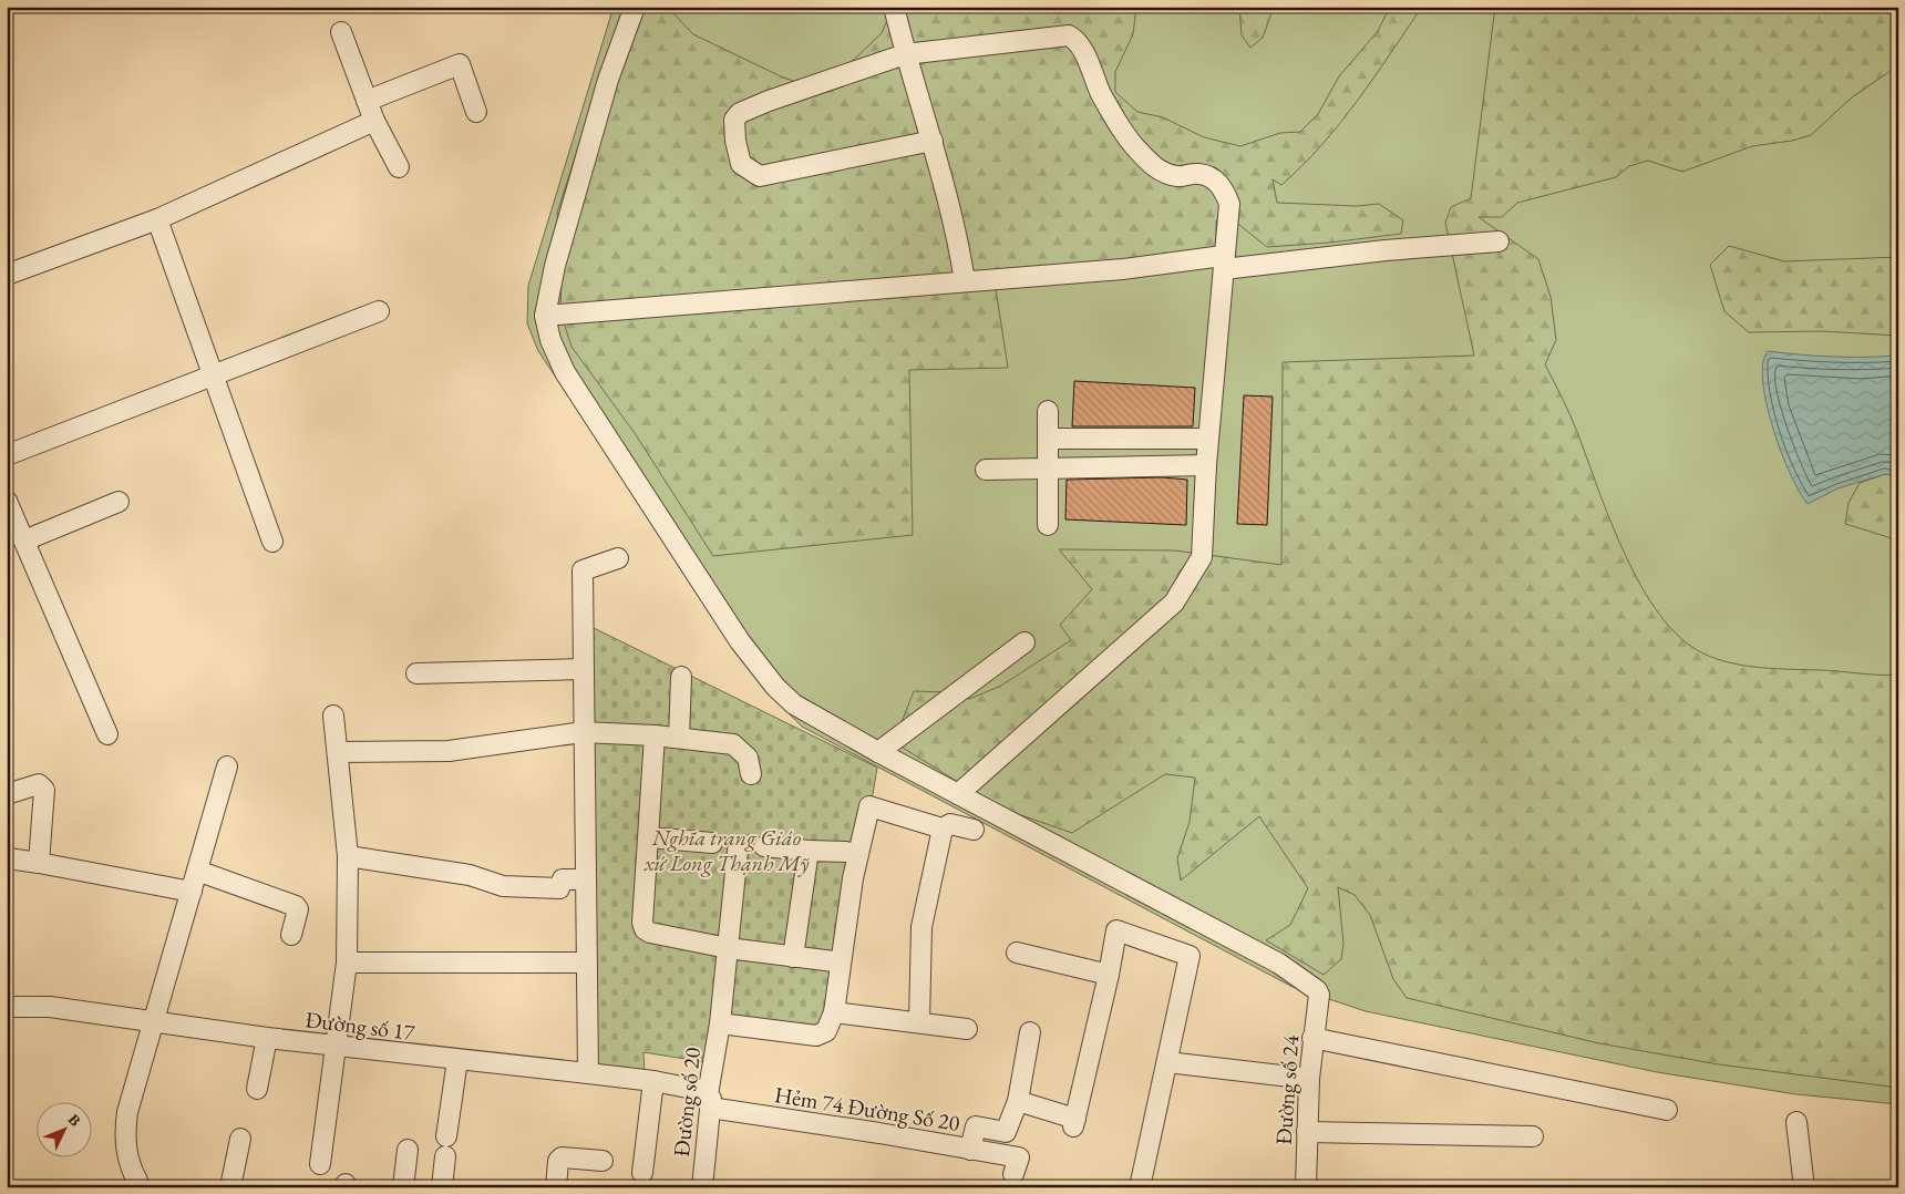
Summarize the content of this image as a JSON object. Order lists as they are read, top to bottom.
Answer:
{
  "streets": {
    "street": [
      "Đường số 17",
      "Đường số 24",
      "Đường số 20",
      "Hẻm 74 Đường Số 20"
    ]
  },
  "crossings": [
    ["Đường số 17", "Đường số 20"],
    ["Đường số 17", "Hẻm 74 Đường Số 20"],
    ["Đường số 20", "Hẻm 74 Đường Số 20"]
  ],
  "parks": ["Nghĩa trang Giáo xứ Long Thạnh Mỹ"],
  "north": "top right"
}
